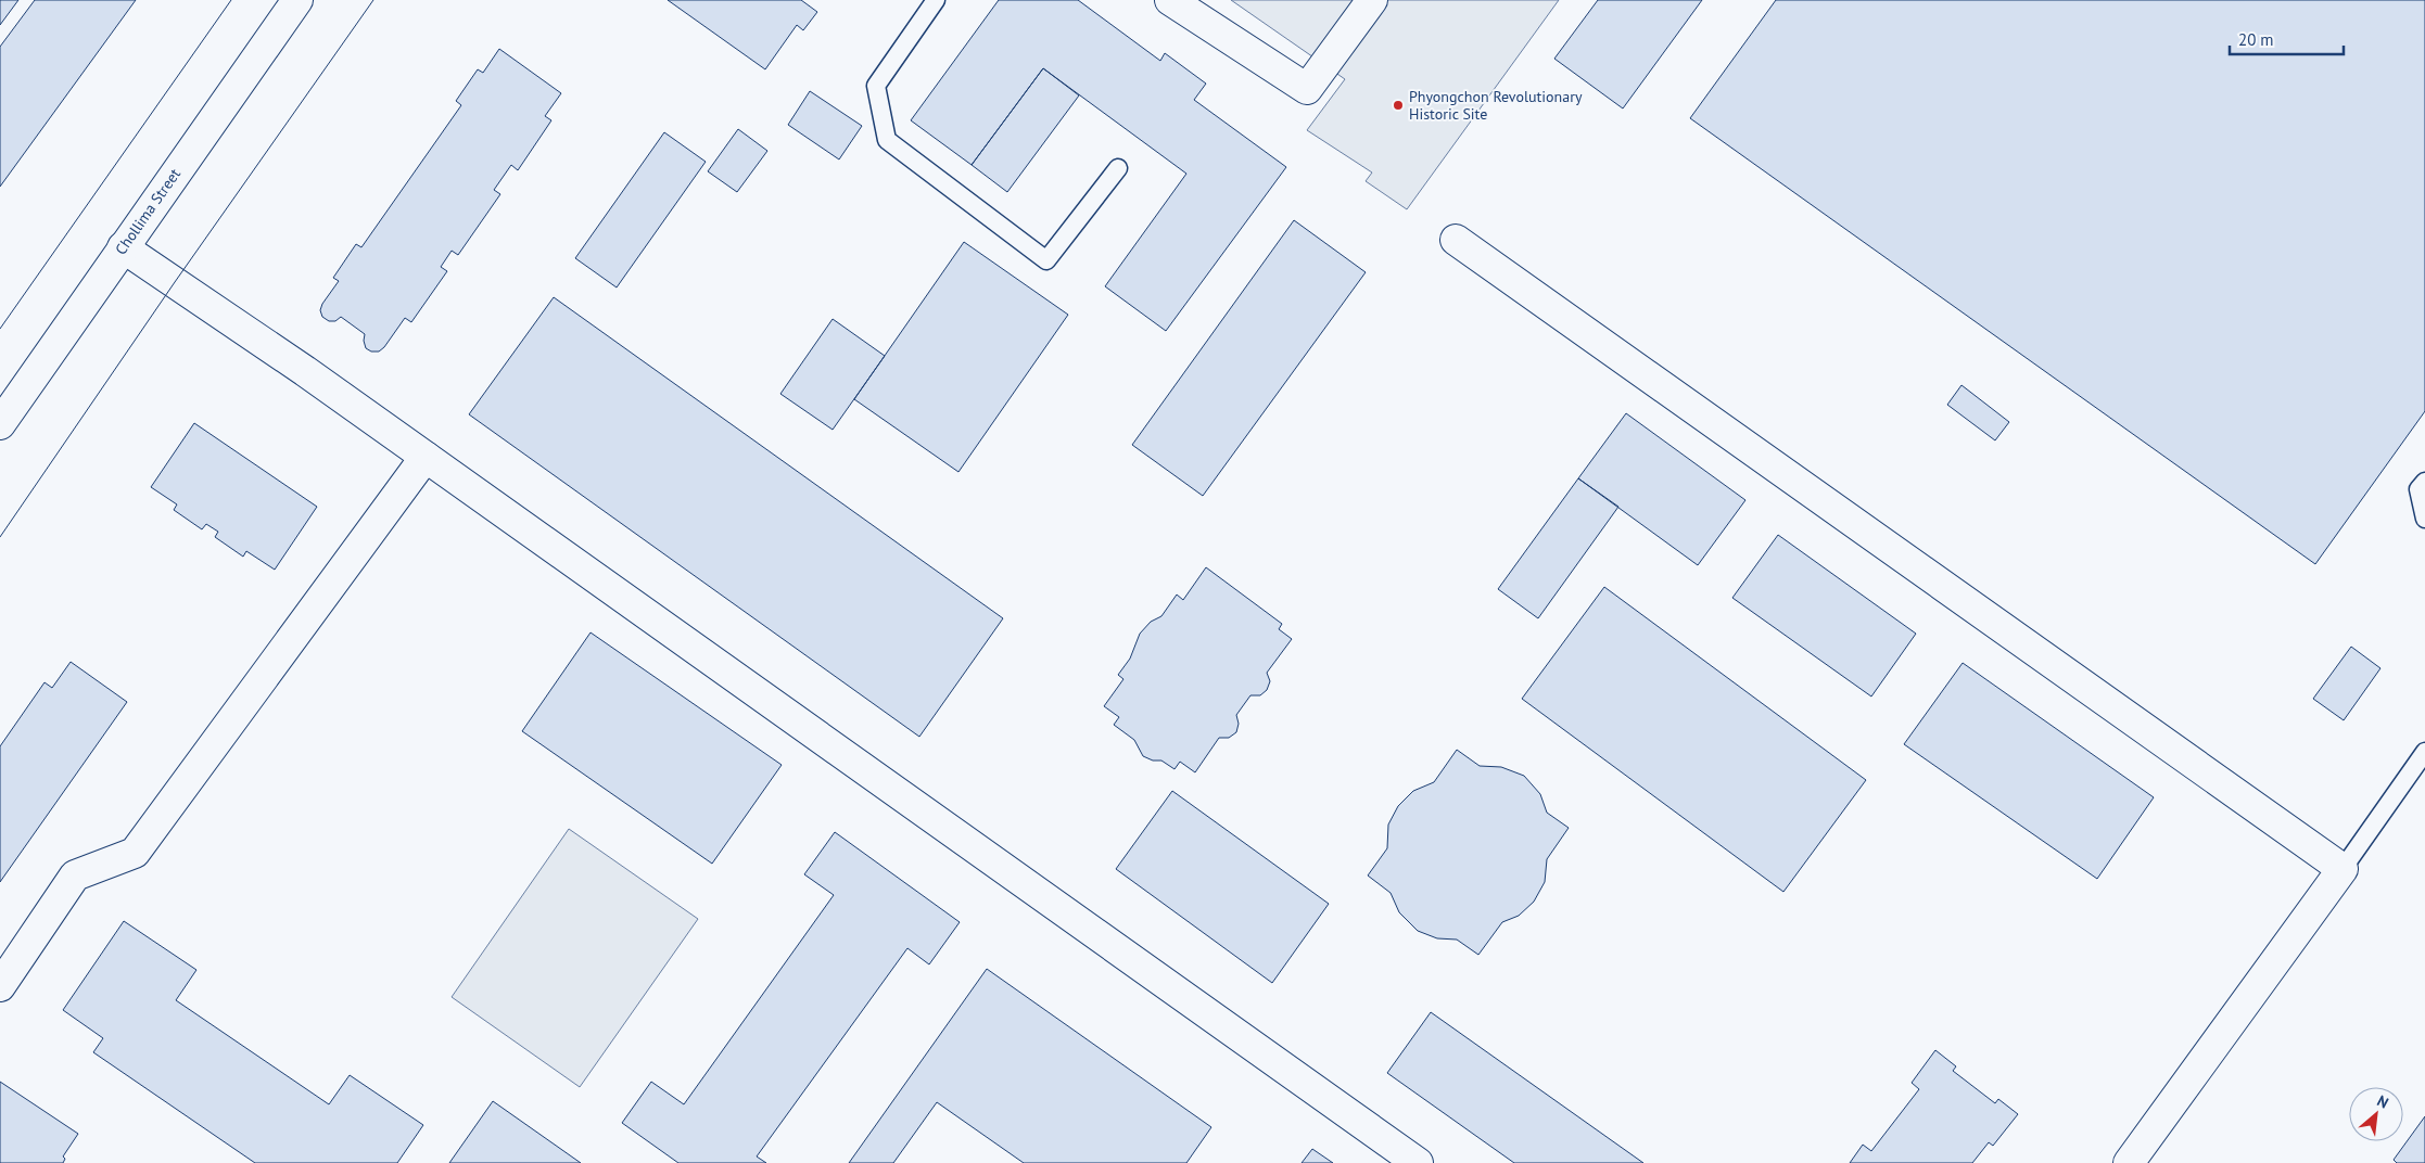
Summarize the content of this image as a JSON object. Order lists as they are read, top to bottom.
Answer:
{
  "streets": {
    "main road": ["Chollima Street"]
  },
  "places": ["Phyongchon Revolutionary Historic Site"],
  "scale_bar": "20 m",
  "north": "top right"
}
